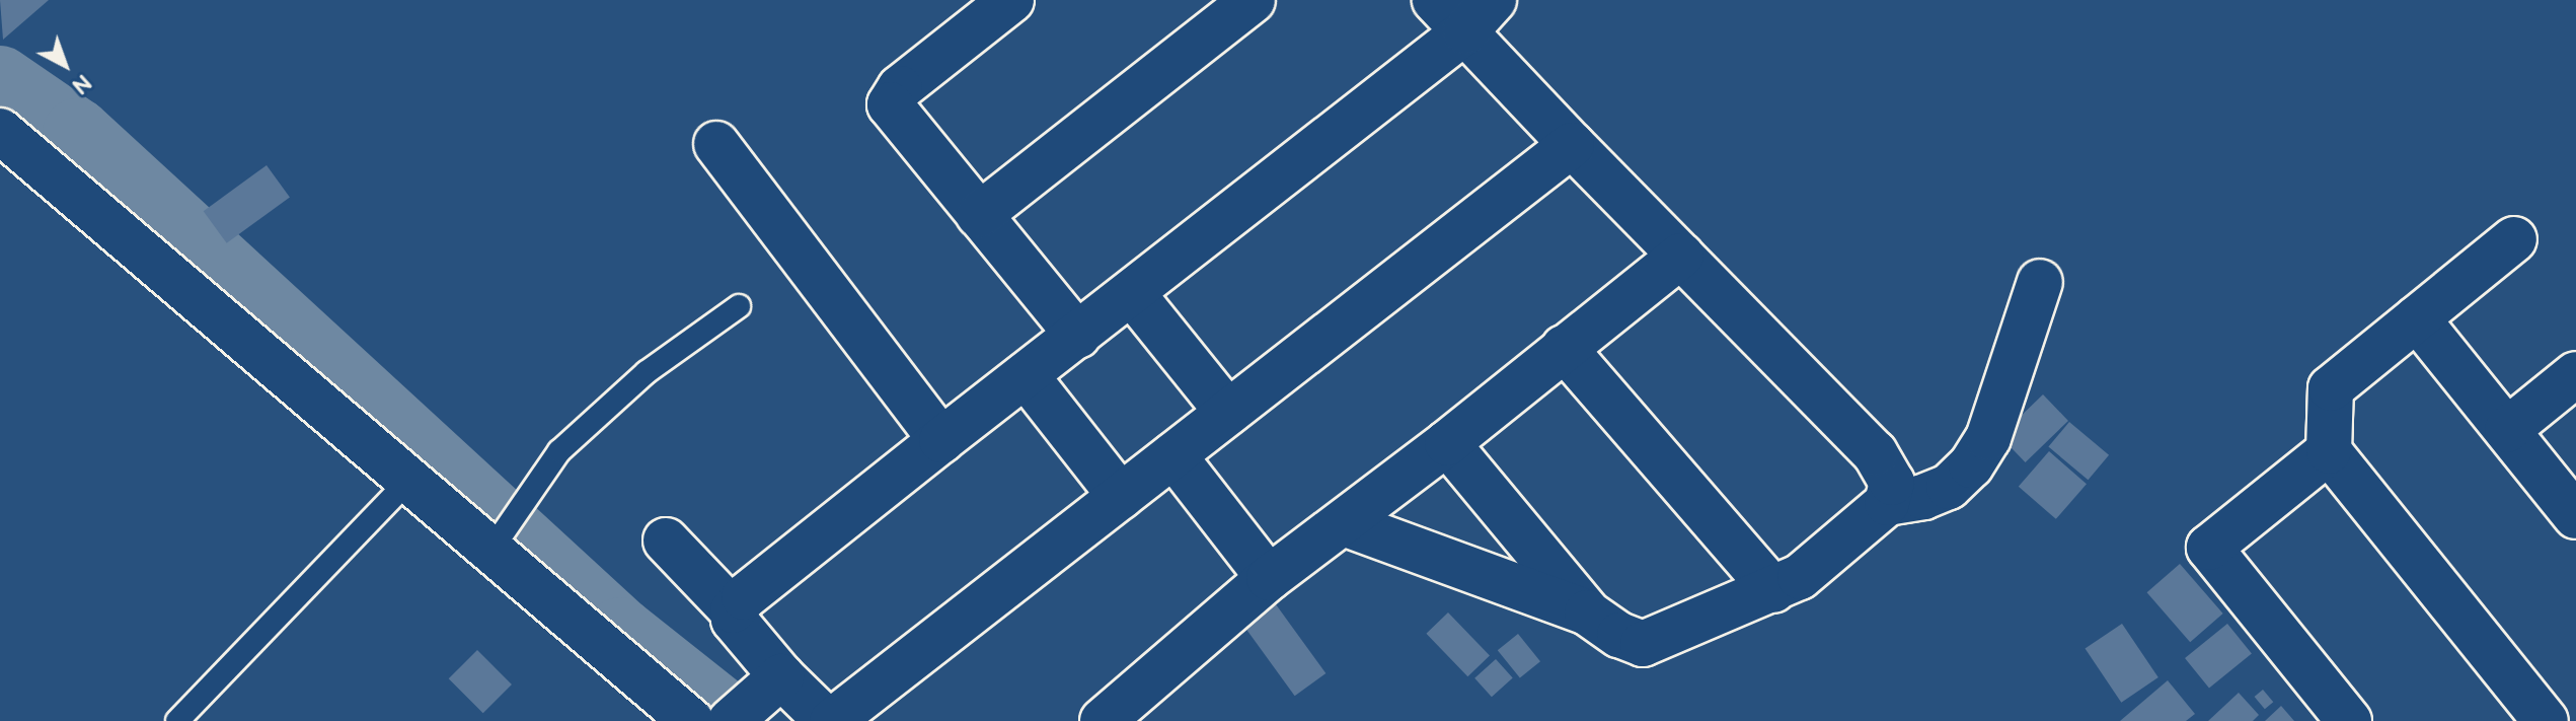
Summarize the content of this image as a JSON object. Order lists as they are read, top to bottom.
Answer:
{
  "north": "bottom right"
}
